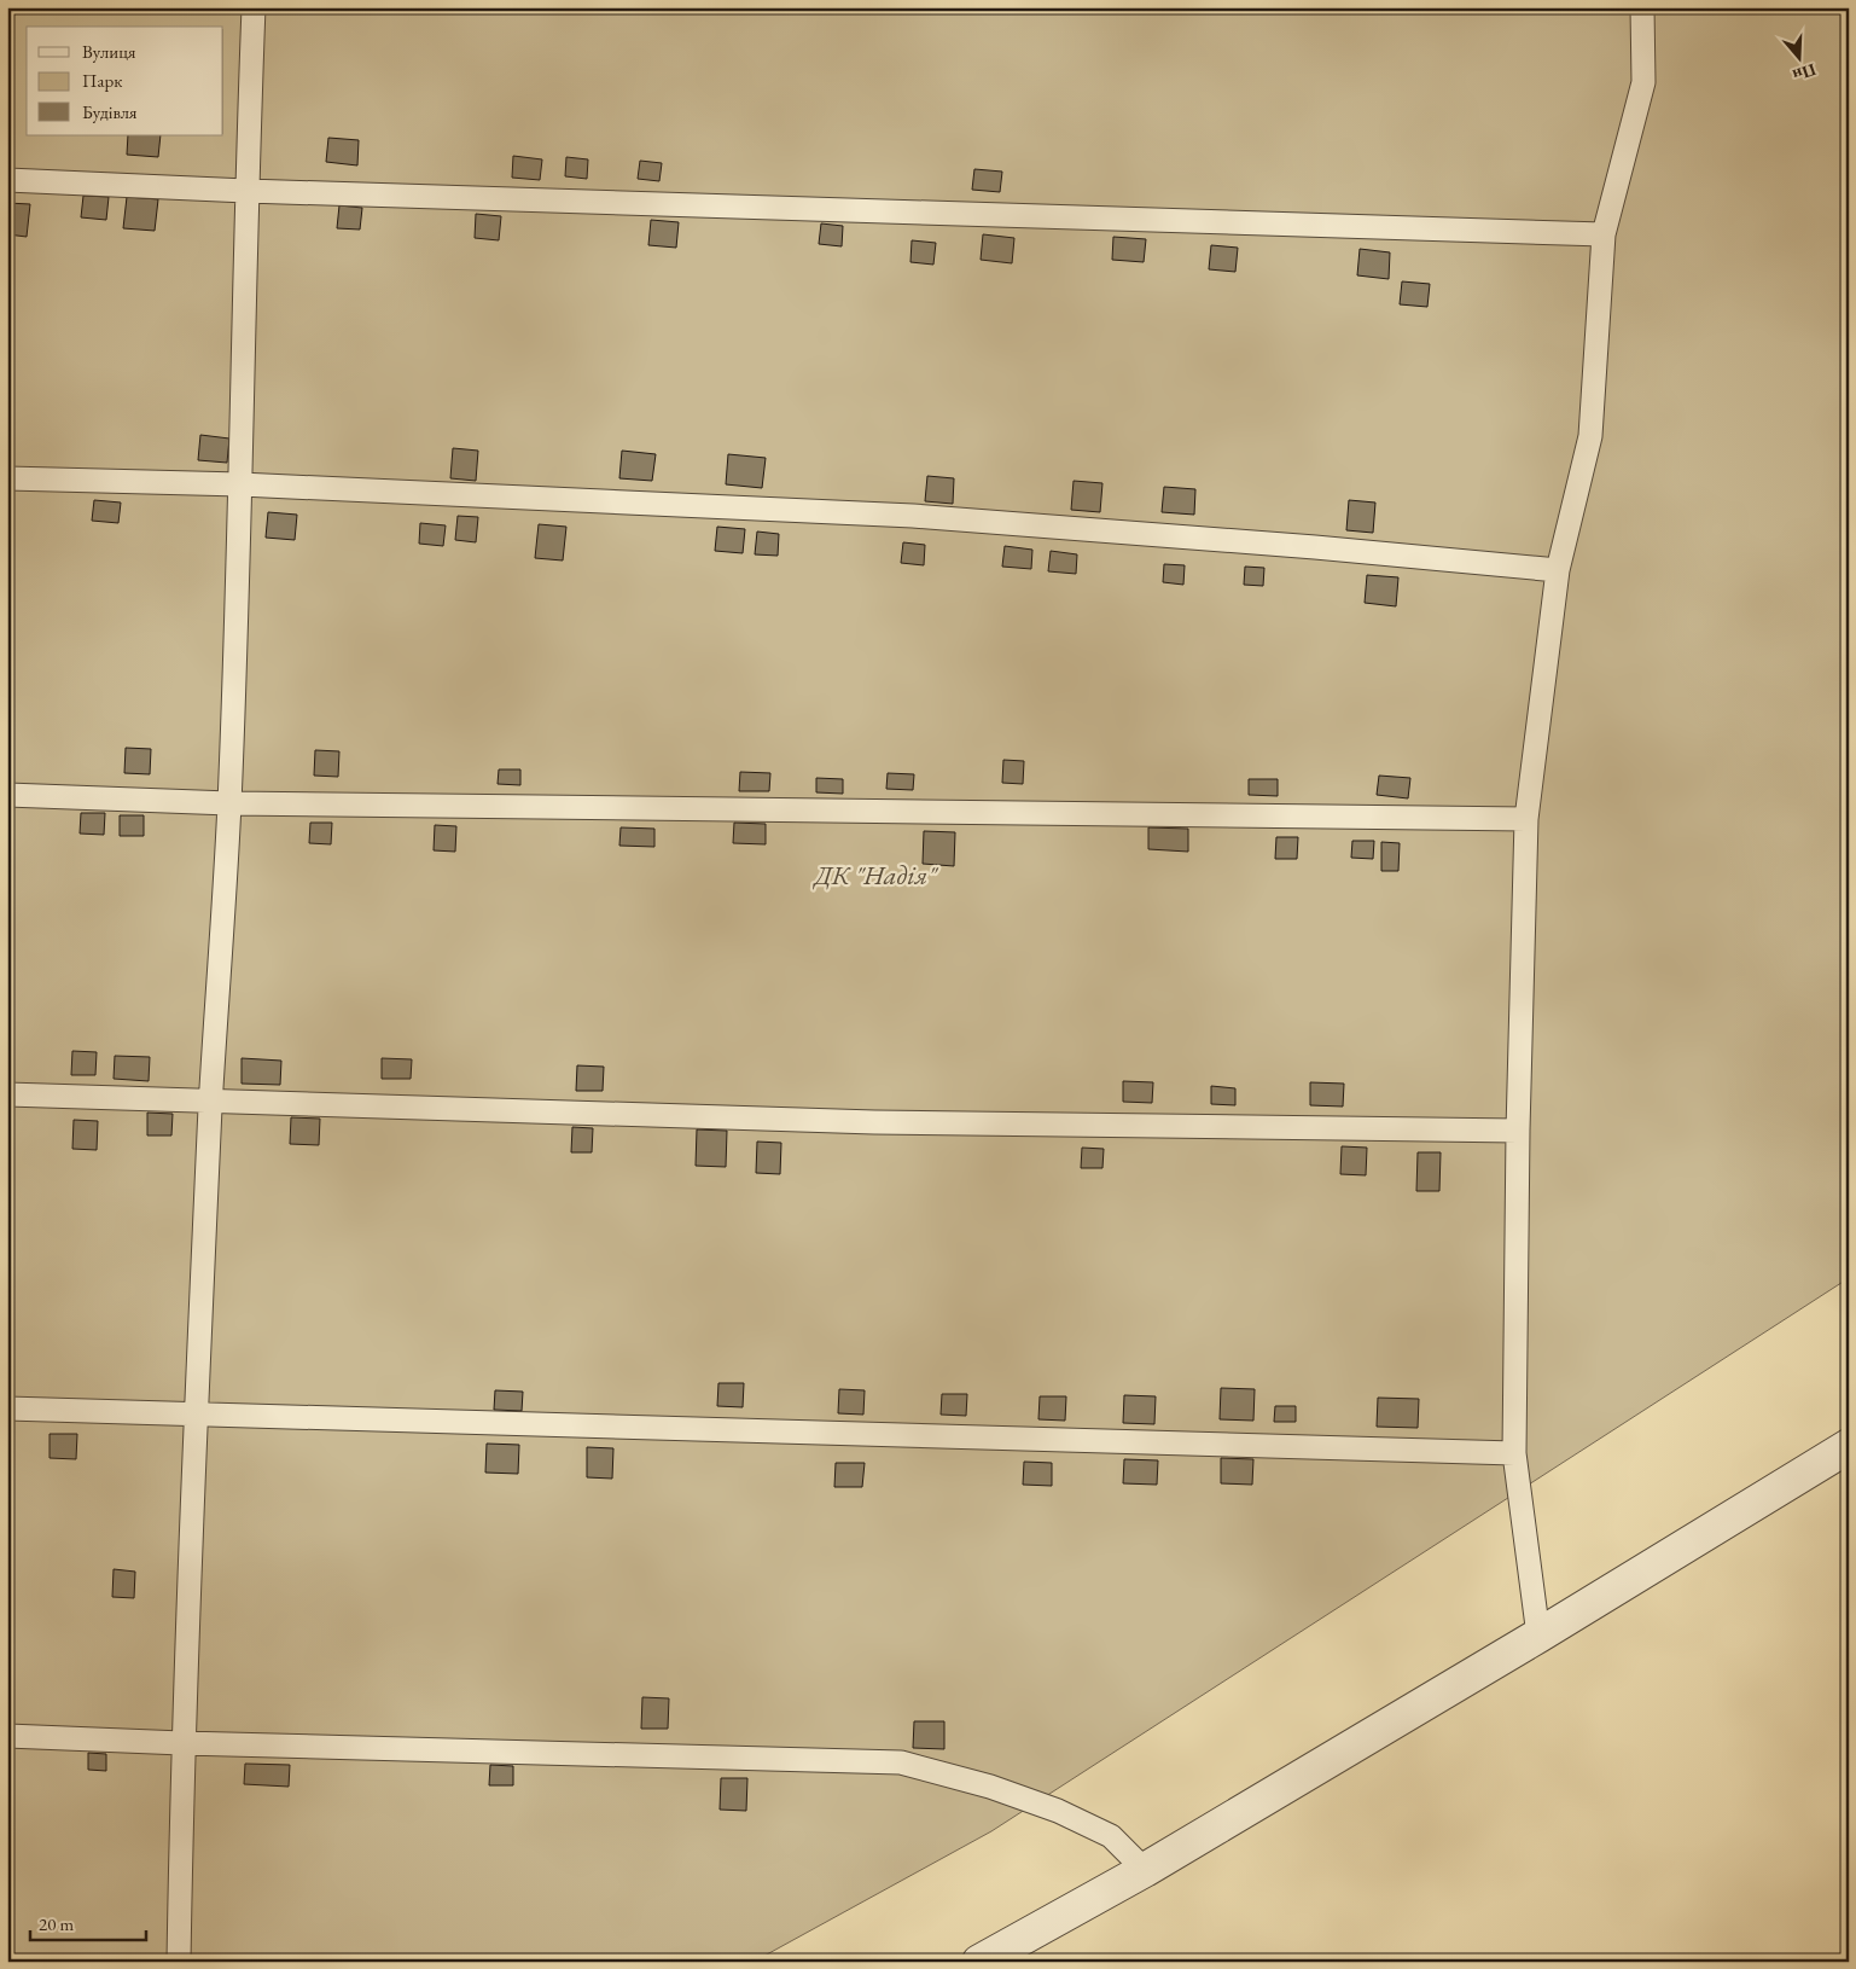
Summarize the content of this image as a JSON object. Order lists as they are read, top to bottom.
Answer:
{
  "parks": ["ДК \"Надія\""],
  "legend": ["Вулиця", "Парк", "Будівля"],
  "scale_bar": "20 m",
  "north": "bottom"
}
